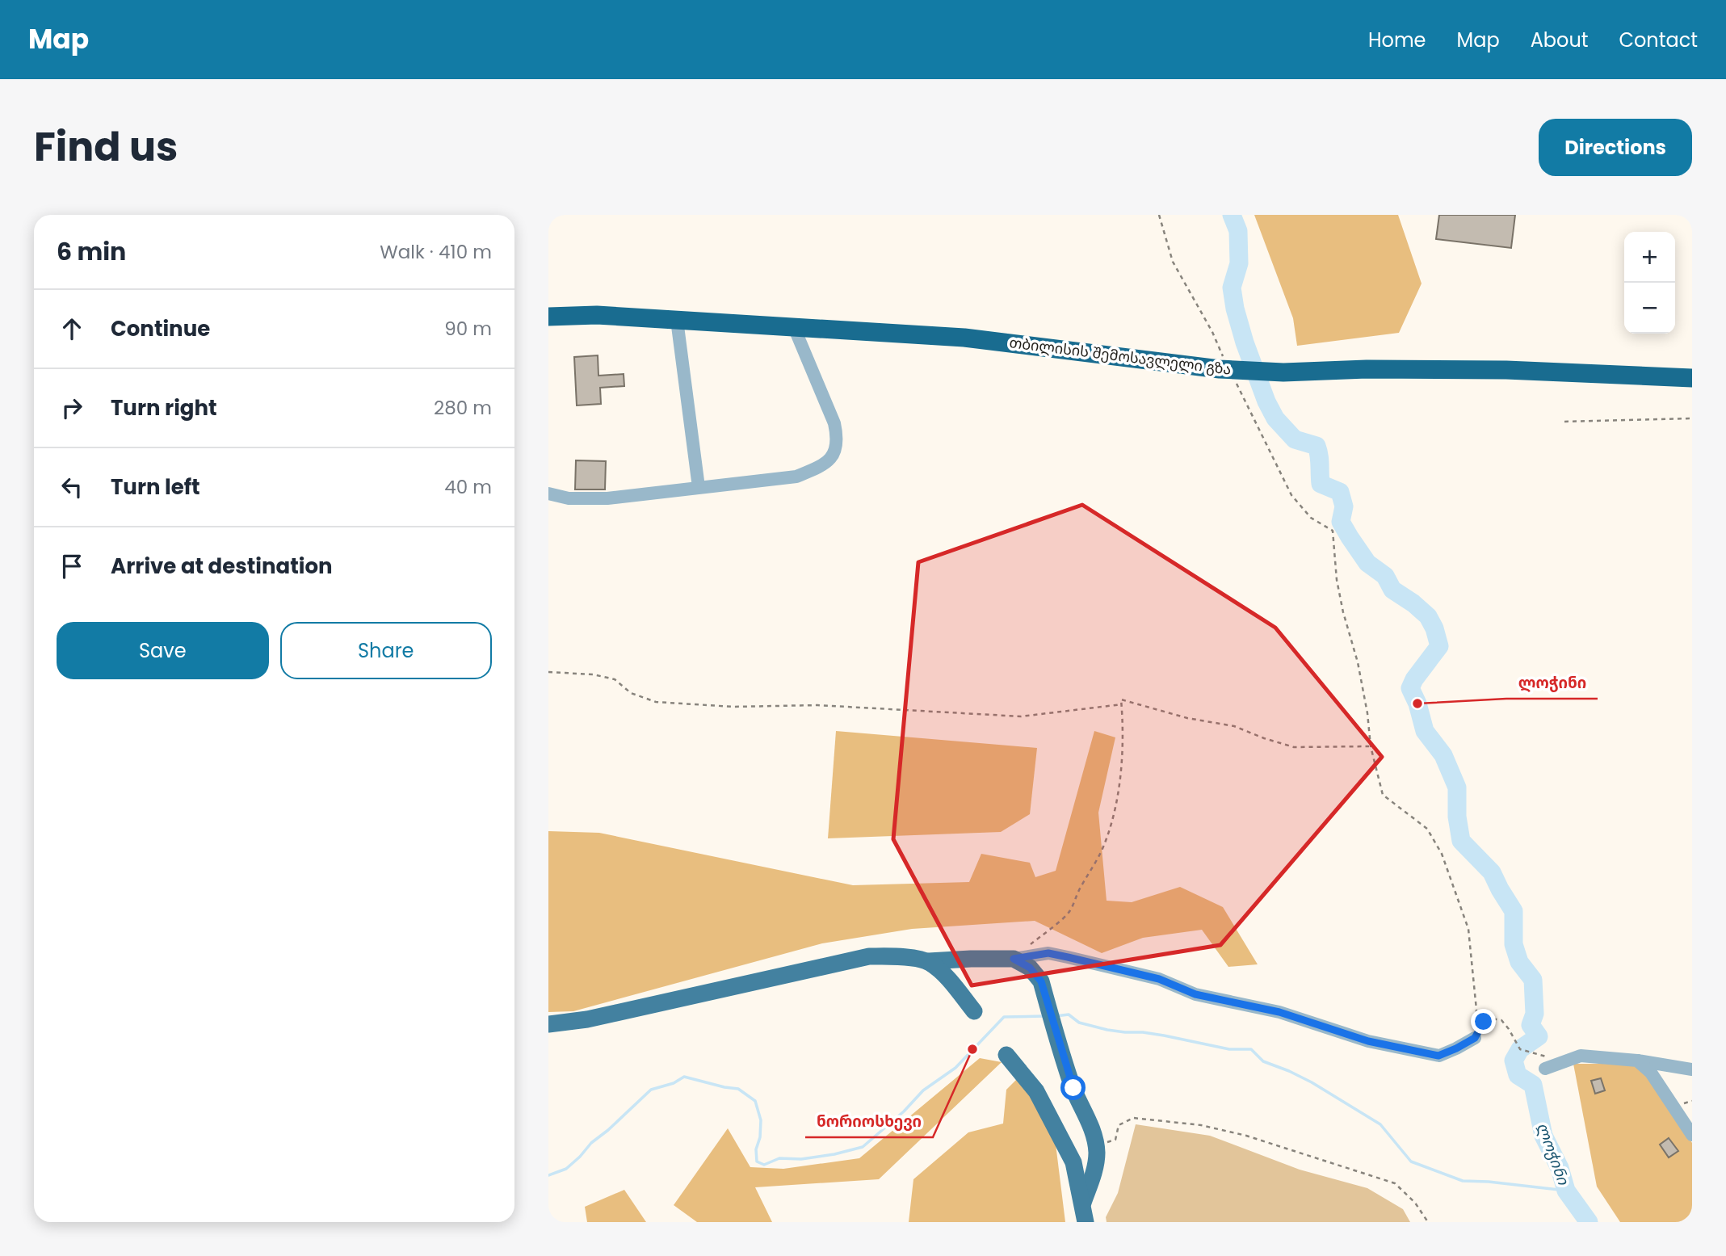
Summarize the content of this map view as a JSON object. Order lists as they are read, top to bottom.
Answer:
{
  "streets": {
    "highway": ["თბილისის შემოსავლელი გზა"]
  },
  "water": ["ლოჭინი"],
  "places": ["ლოჭინი", "ნორიოსხევი"],
  "page": {
    "header": "Map",
    "nav": [
      "Home",
      "Map",
      "About",
      "Contact"
    ],
    "title": "Find us",
    "buttons": [
      "Directions",
      ["Save", "Share"]
    ],
    "heading": ["6 min", "Walk · 410 m"],
    "map_buttons": ["+", "−"],
    "list": [
      ["Continue", "90 m"],
      ["Turn right", "280 m"],
      ["Turn left", "40 m"],
      "Arrive at destination"
    ]
  }
}
